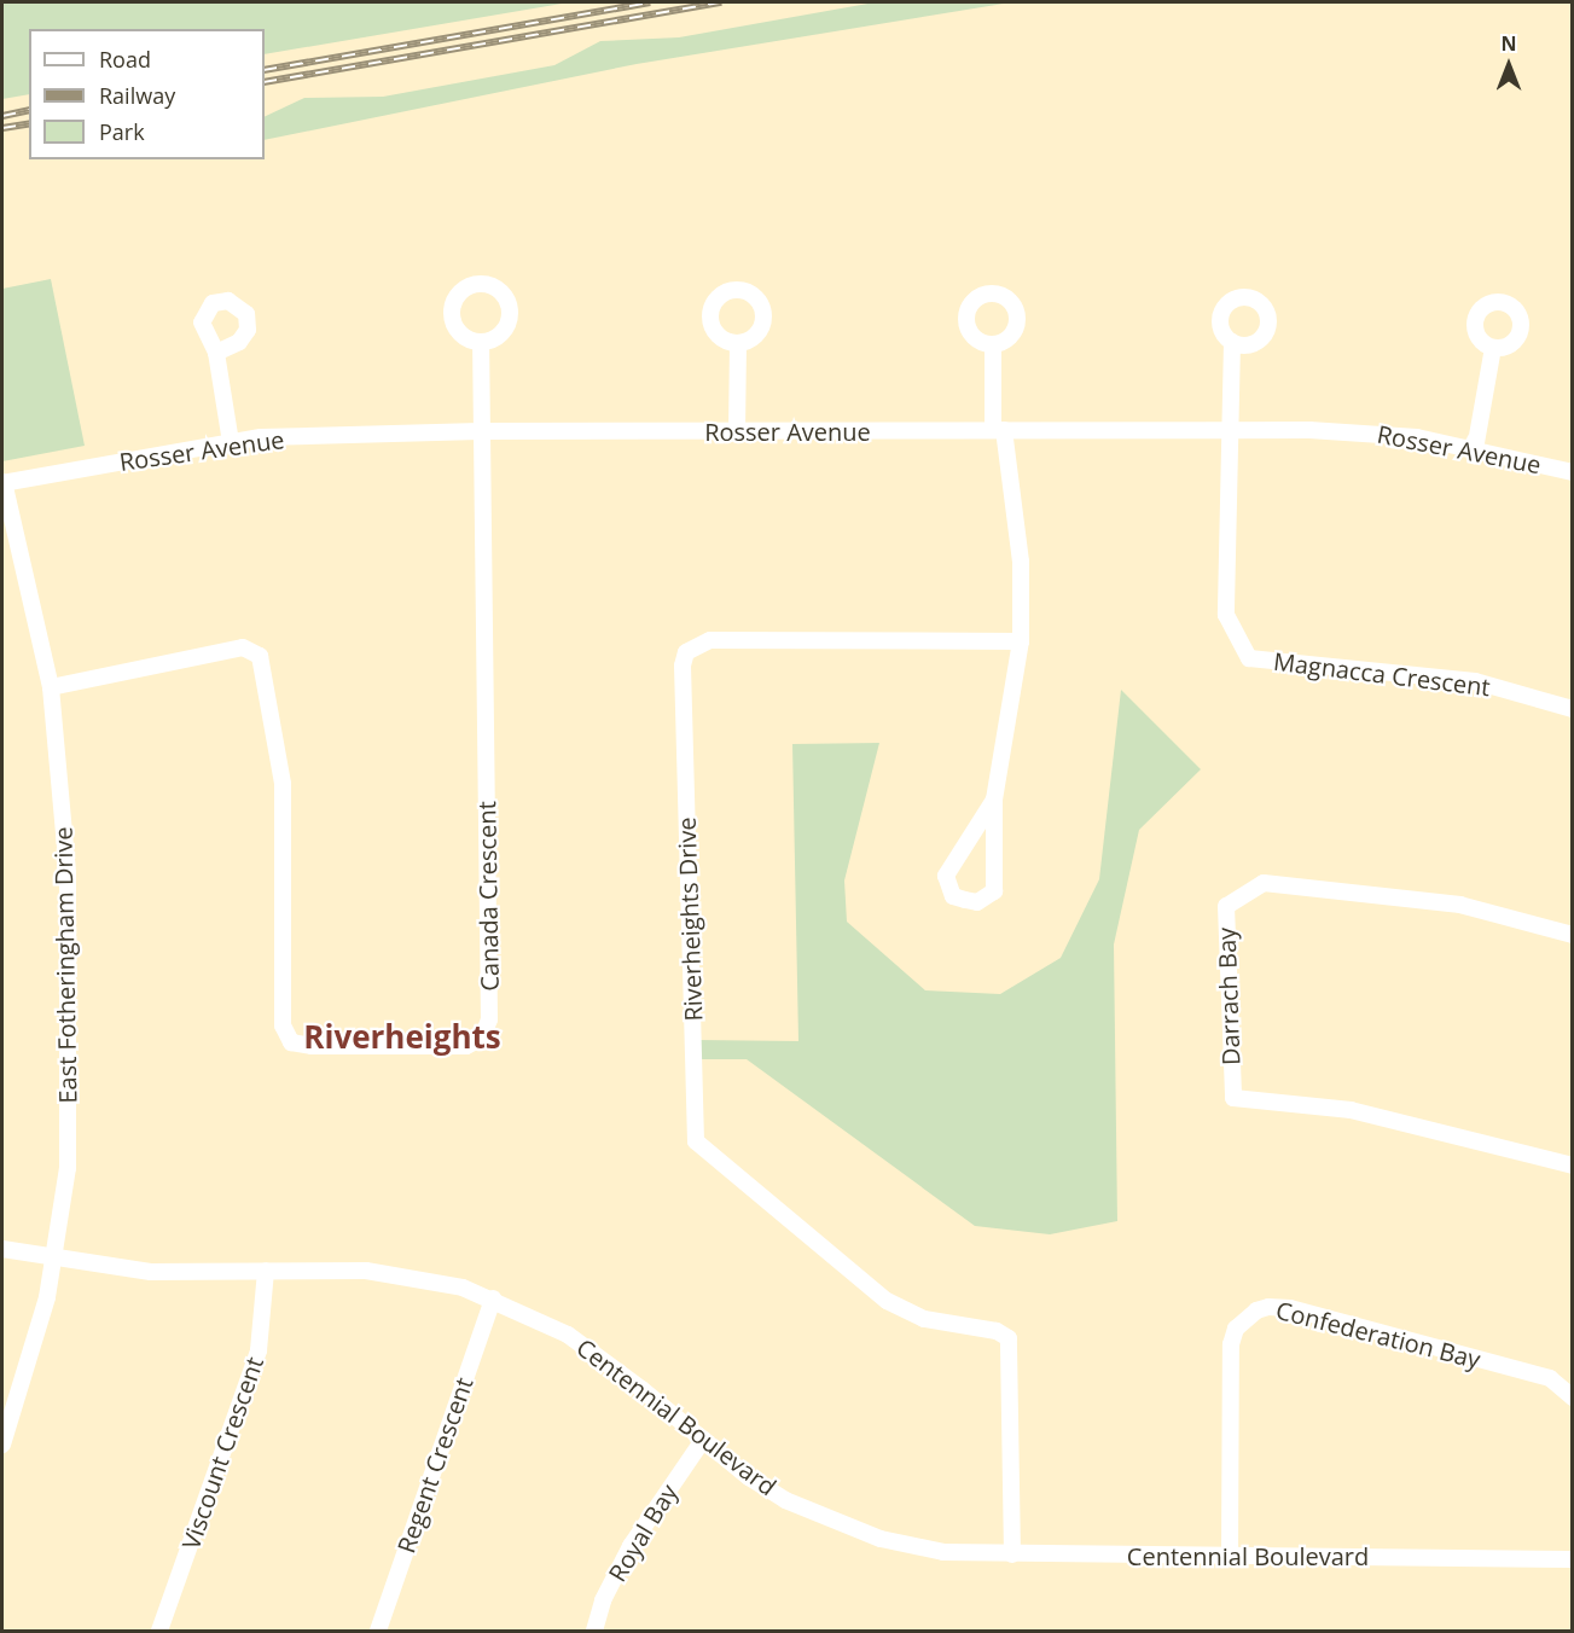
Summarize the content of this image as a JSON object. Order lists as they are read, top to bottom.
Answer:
{
  "streets": {
    "street": [
      "Rosser Avenue",
      "Magnacca Crescent",
      "Canada Crescent",
      "Riverheights Drive",
      "East Fotheringham Drive",
      "Darrach Bay",
      "Confederation Bay",
      "Centennial Boulevard",
      "Viscount Crescent",
      "Regent Crescent",
      "Royal Bay"
    ]
  },
  "crossings": [
    ["Rosser Avenue", "Magnacca Crescent"],
    ["Rosser Avenue", "Canada Crescent"],
    ["Rosser Avenue", "East Fotheringham Drive"],
    ["Canada Crescent", "East Fotheringham Drive"],
    ["Riverheights Drive", "Centennial Boulevard"],
    ["East Fotheringham Drive", "Centennial Boulevard"],
    ["Confederation Bay", "Centennial Boulevard"],
    ["Centennial Boulevard", "Viscount Crescent"],
    ["Centennial Boulevard", "Regent Crescent"],
    ["Centennial Boulevard", "Royal Bay"]
  ],
  "districts": ["Riverheights"],
  "legend": ["Road", "Railway", "Park"],
  "north": "top"
}
